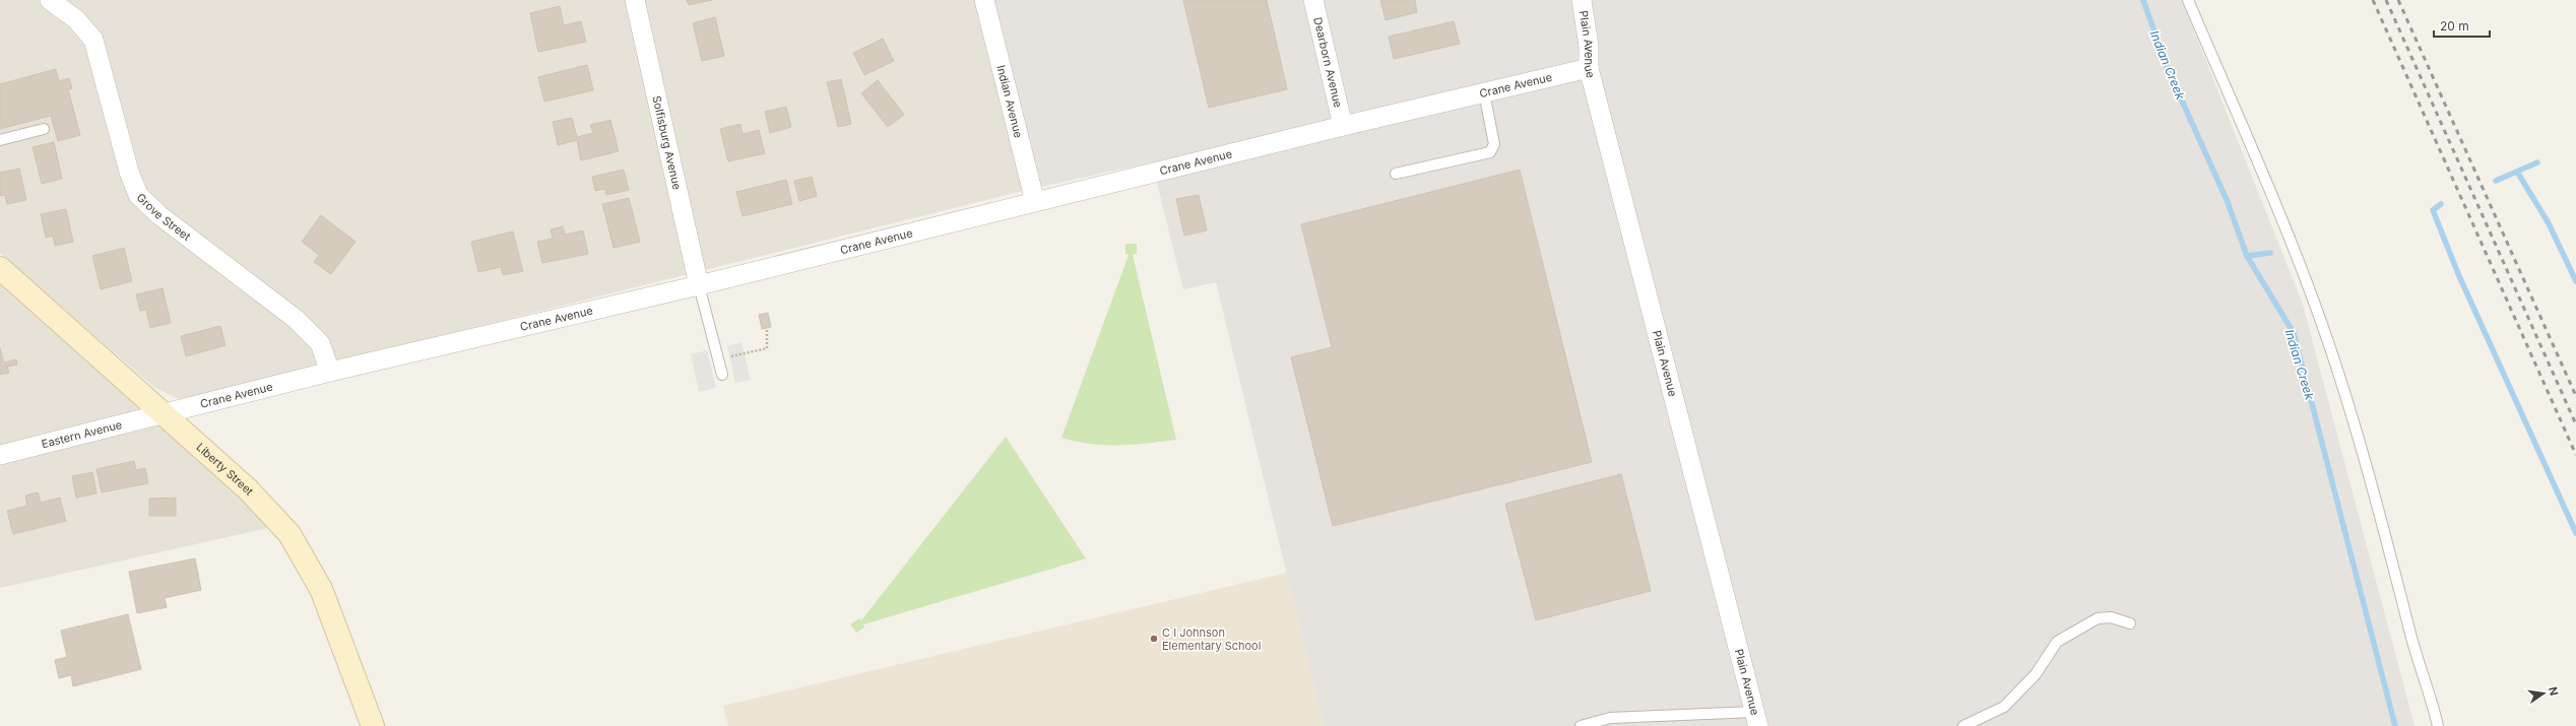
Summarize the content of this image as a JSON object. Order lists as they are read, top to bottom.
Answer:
{
  "streets": {
    "street": [
      "Plain Avenue",
      "Dearborn Avenue",
      "Crane Avenue",
      "Indian Avenue",
      "Solfisburg Avenue",
      "Grove Street",
      "Eastern Avenue",
      "Liberty Street"
    ]
  },
  "crossings": [
    ["Plain Avenue", "Crane Avenue"],
    ["Dearborn Avenue", "Crane Avenue"],
    ["Crane Avenue", "Indian Avenue"],
    ["Crane Avenue", "Solfisburg Avenue"],
    ["Crane Avenue", "Grove Street"],
    ["Crane Avenue", "Eastern Avenue"],
    ["Crane Avenue", "Liberty Street"],
    ["Eastern Avenue", "Liberty Street"]
  ],
  "water": ["Indian Creek"],
  "places": ["C I Johnson Elementary School"],
  "scale_bar": "20 m",
  "north": "right"
}
